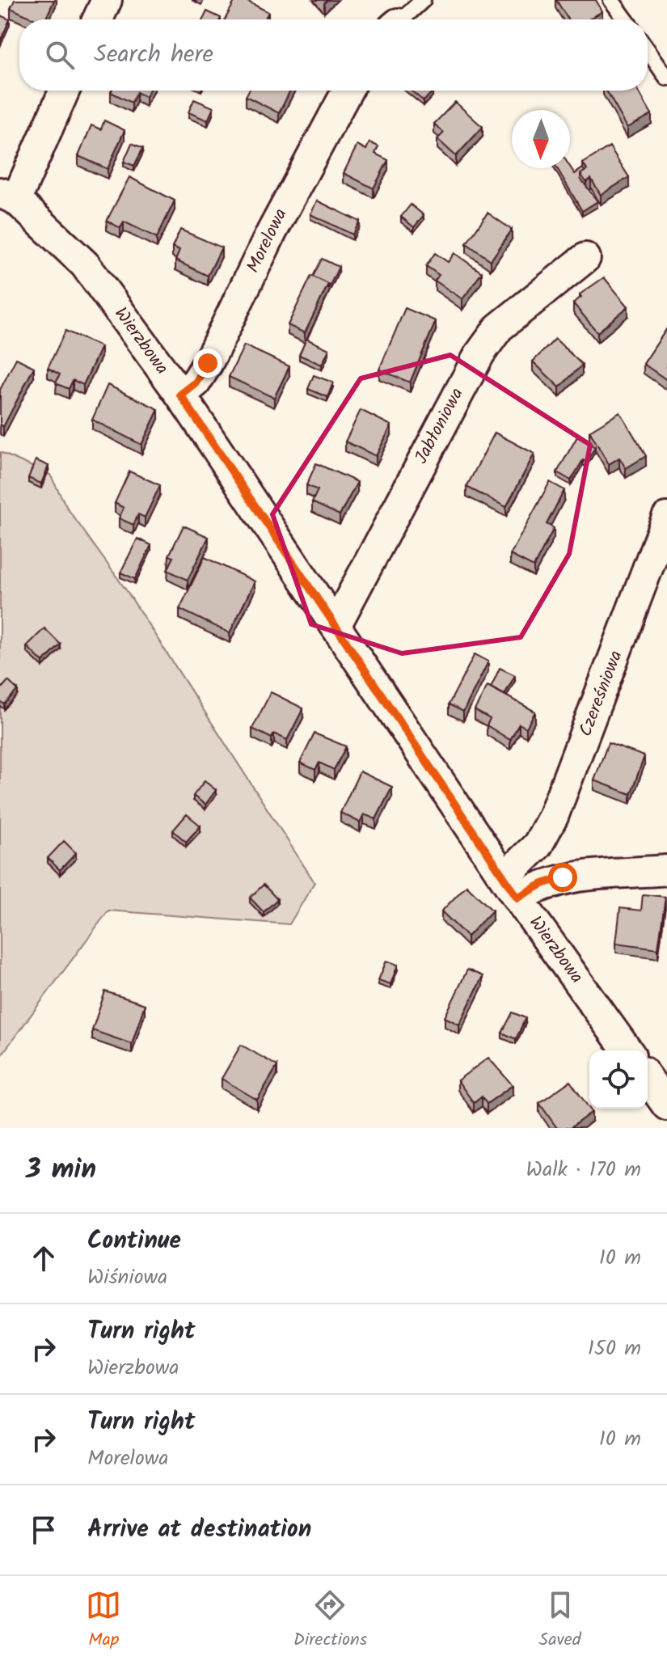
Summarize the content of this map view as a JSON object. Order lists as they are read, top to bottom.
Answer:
{
  "streets": {
    "street": [
      "Morelowa",
      "Wierzbowa",
      "Jabłoniowa",
      "Czereśniowa"
    ]
  },
  "crossings": [
    ["Morelowa", "Wierzbowa"],
    ["Wierzbowa", "Jabłoniowa"],
    ["Wierzbowa", "Czereśniowa"]
  ],
  "north": "bottom",
  "page": {
    "search": "Search here",
    "heading": ["3 min", "Walk · 170 m"],
    "list": [
      ["Continue", "Wiśniowa", "10 m"],
      ["Turn right", "Wierzbowa", "150 m"],
      ["Turn right", "Morelowa", "10 m"],
      "Arrive at destination"
    ],
    "nav": ["Map", "Directions", "Saved"]
  }
}
